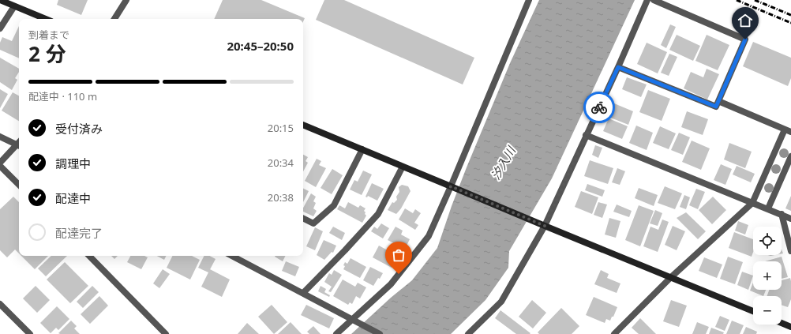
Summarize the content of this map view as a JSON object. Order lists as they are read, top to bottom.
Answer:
{
  "water": ["汐入川"],
  "page": {
    "heading": ["2 分", "到着まで", "20:45–20:50"],
    "bar": "配達中 · 110 m",
    "list": [
      ["受付済み", "20:15"],
      ["調理中", "20:34"],
      ["配達中", "20:38"],
      "配達完了"
    ],
    "map_buttons": ["+", "−"]
  }
}
